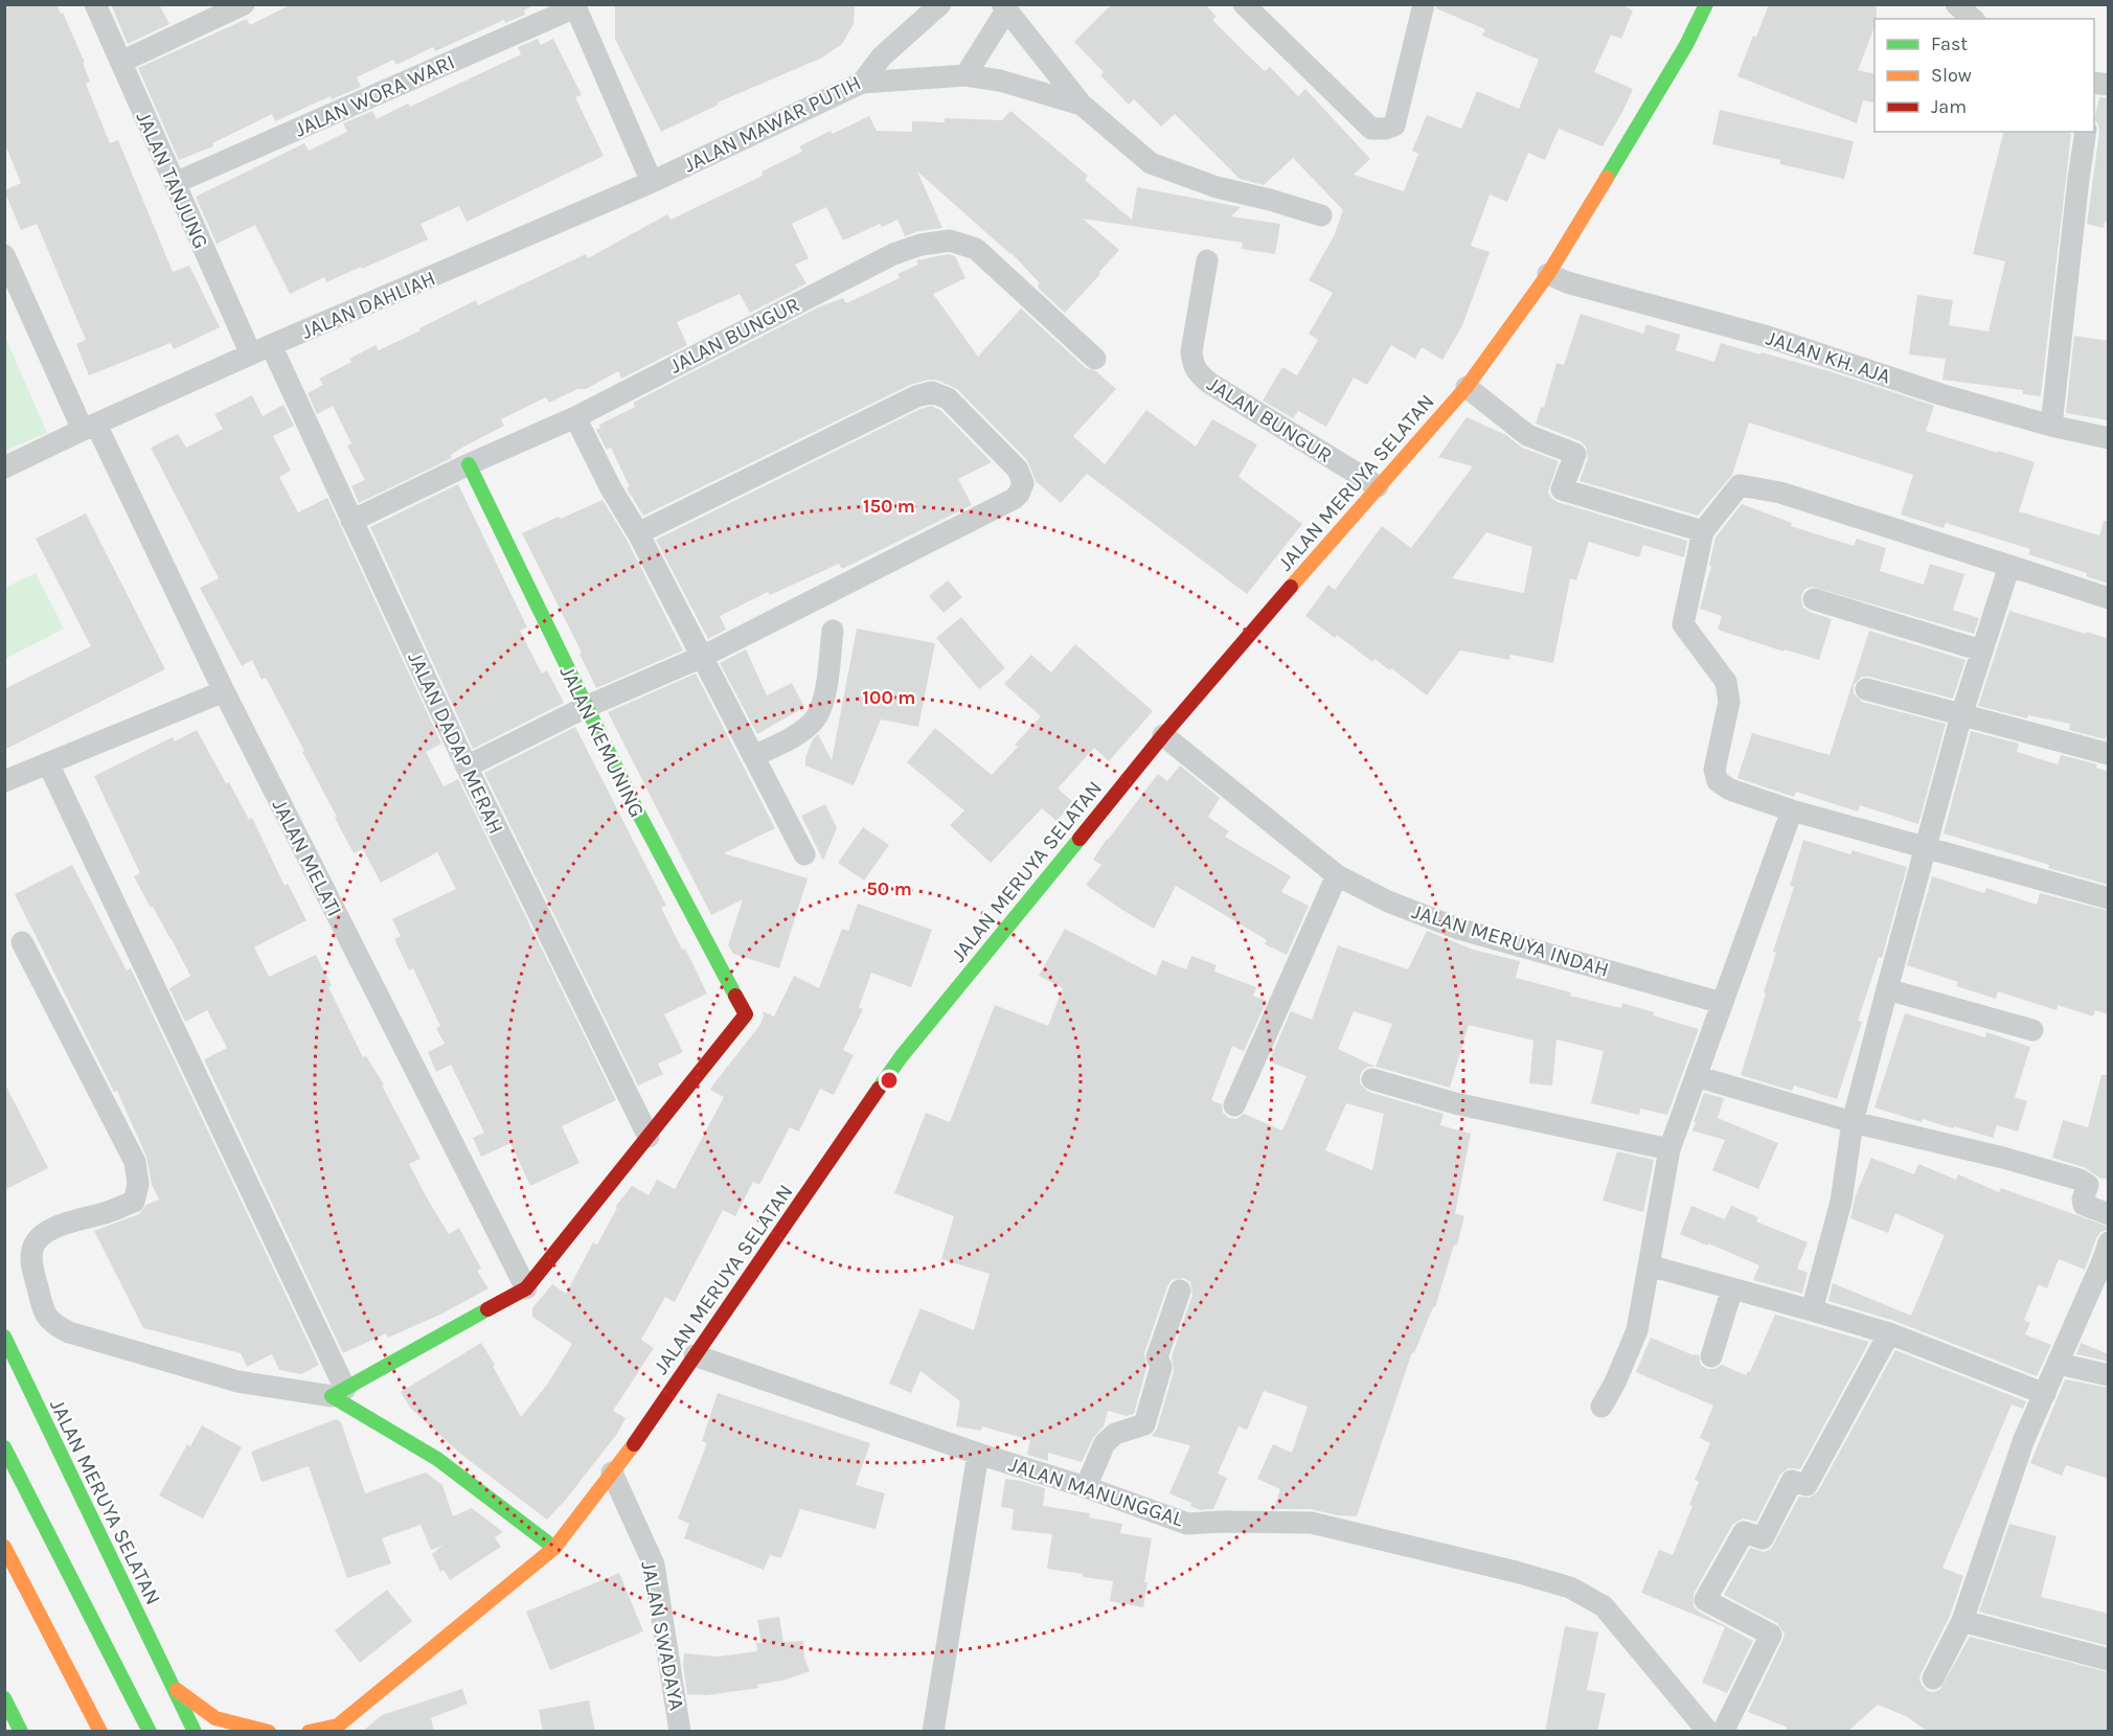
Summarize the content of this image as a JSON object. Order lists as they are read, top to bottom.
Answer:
{
  "streets": {
    "main road": ["JALAN MERUYA SELATAN", "JALAN KEMUNING"],
    "street": [
      "JALAN WORA WARI",
      "JALAN MAWAR PUTIH",
      "JALAN TANJUNG",
      "JALAN DAHLIAH",
      "JALAN BUNGUR",
      "JALAN KH. AJA",
      "JALAN DADAP MERAH",
      "JALAN MELATI",
      "JALAN MERUYA INDAH",
      "JALAN MANUNGGAL",
      "JALAN SWADAYA"
    ]
  },
  "crossings": [
    ["JALAN WORA WARI", "JALAN TANJUNG"],
    ["JALAN MAWAR PUTIH", "JALAN DAHLIAH"],
    ["JALAN TANJUNG", "JALAN DAHLIAH"],
    ["JALAN DAHLIAH", "JALAN DADAP MERAH"],
    ["JALAN DAHLIAH", "JALAN MELATI"],
    ["JALAN BUNGUR", "JALAN MERUYA SELATAN"],
    ["JALAN BUNGUR", "JALAN KEMUNING"],
    ["JALAN BUNGUR", "JALAN DADAP MERAH"],
    ["JALAN KH. AJA", "JALAN MERUYA SELATAN"],
    ["JALAN MERUYA SELATAN", "JALAN MERUYA INDAH"],
    ["JALAN MERUYA SELATAN", "JALAN MANUNGGAL"],
    ["JALAN MERUYA SELATAN", "JALAN SWADAYA"],
    ["JALAN KEMUNING", "JALAN DADAP MERAH"]
  ],
  "legend": ["Fast", "Slow", "Jam"],
  "rings": ["150 m", "100 m", "50 m"]
}
